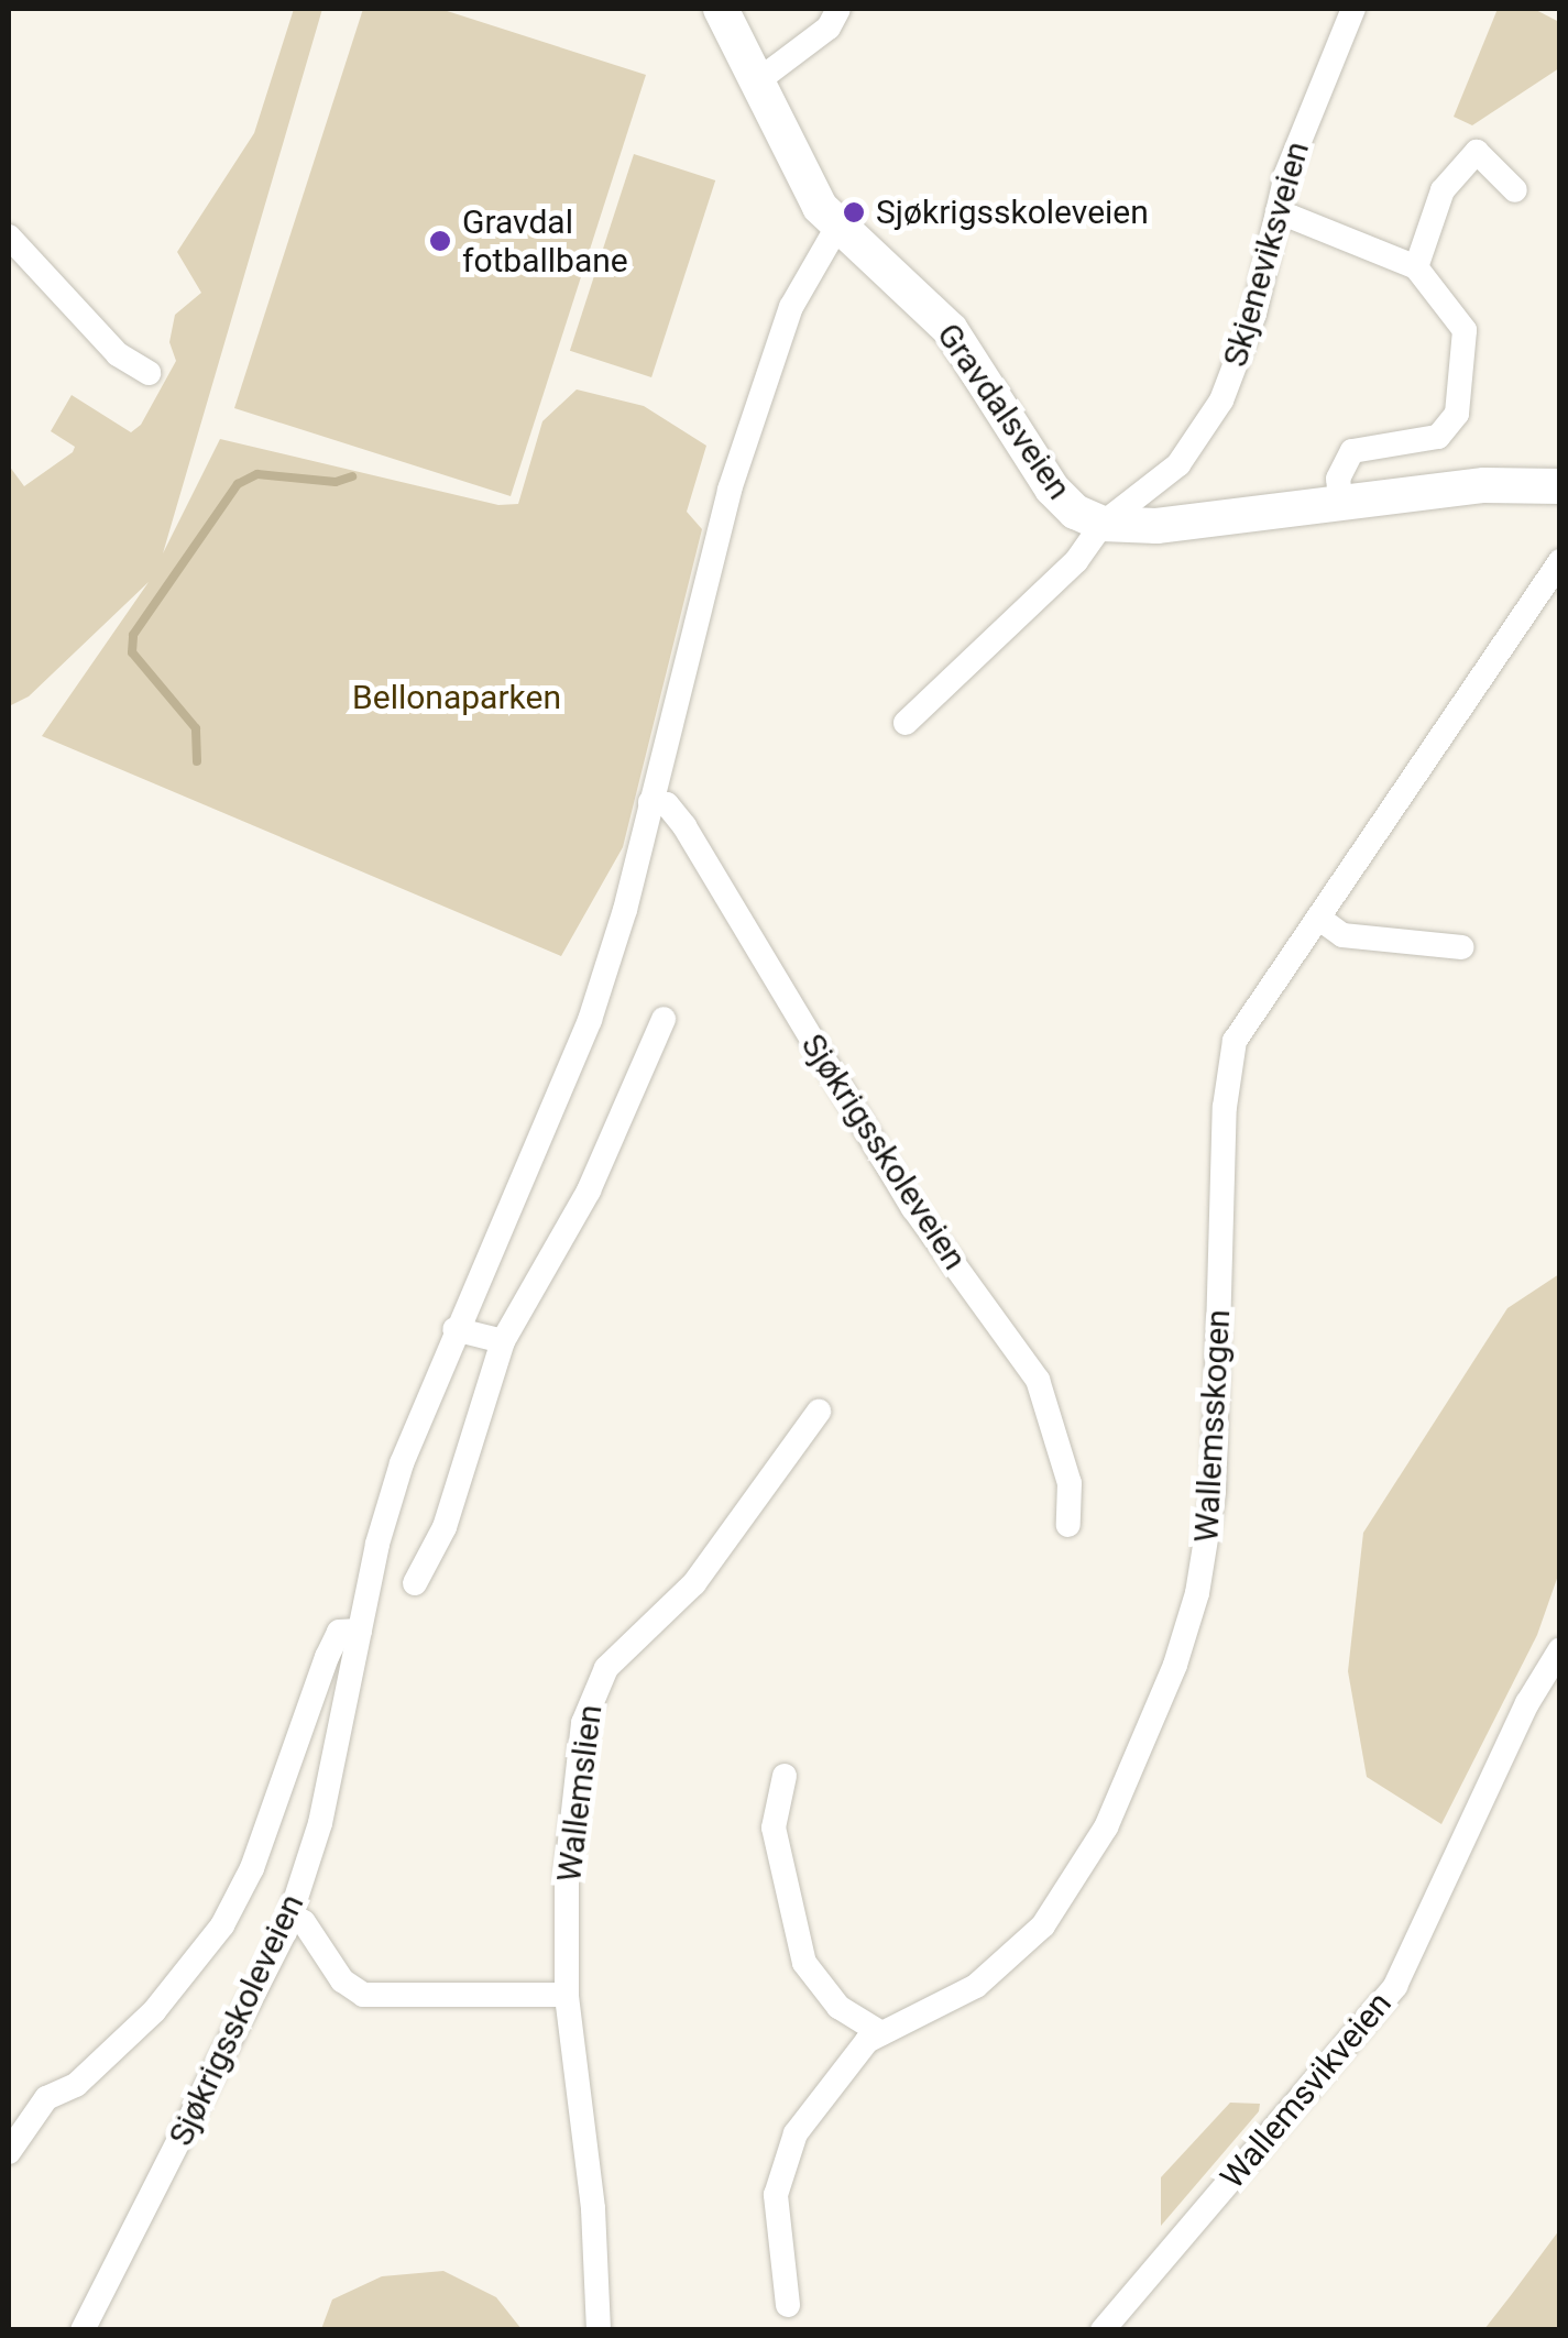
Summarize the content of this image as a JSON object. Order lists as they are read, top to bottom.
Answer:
{
  "streets": {
    "main road": ["Gravdalsveien"],
    "street": [
      "Skjeneviksveien",
      "Sjøkrigsskoleveien",
      "Wallemsskogen",
      "Wallemslien",
      "Wallemsvikveien"
    ]
  },
  "crossings": [
    ["Skjeneviksveien", "Gravdalsveien"],
    ["Gravdalsveien", "Sjøkrigsskoleveien"]
  ],
  "parks": ["Bellonaparken"],
  "places": ["Sjøkrigsskoleveien", "Gravdal fotballbane"]
}
